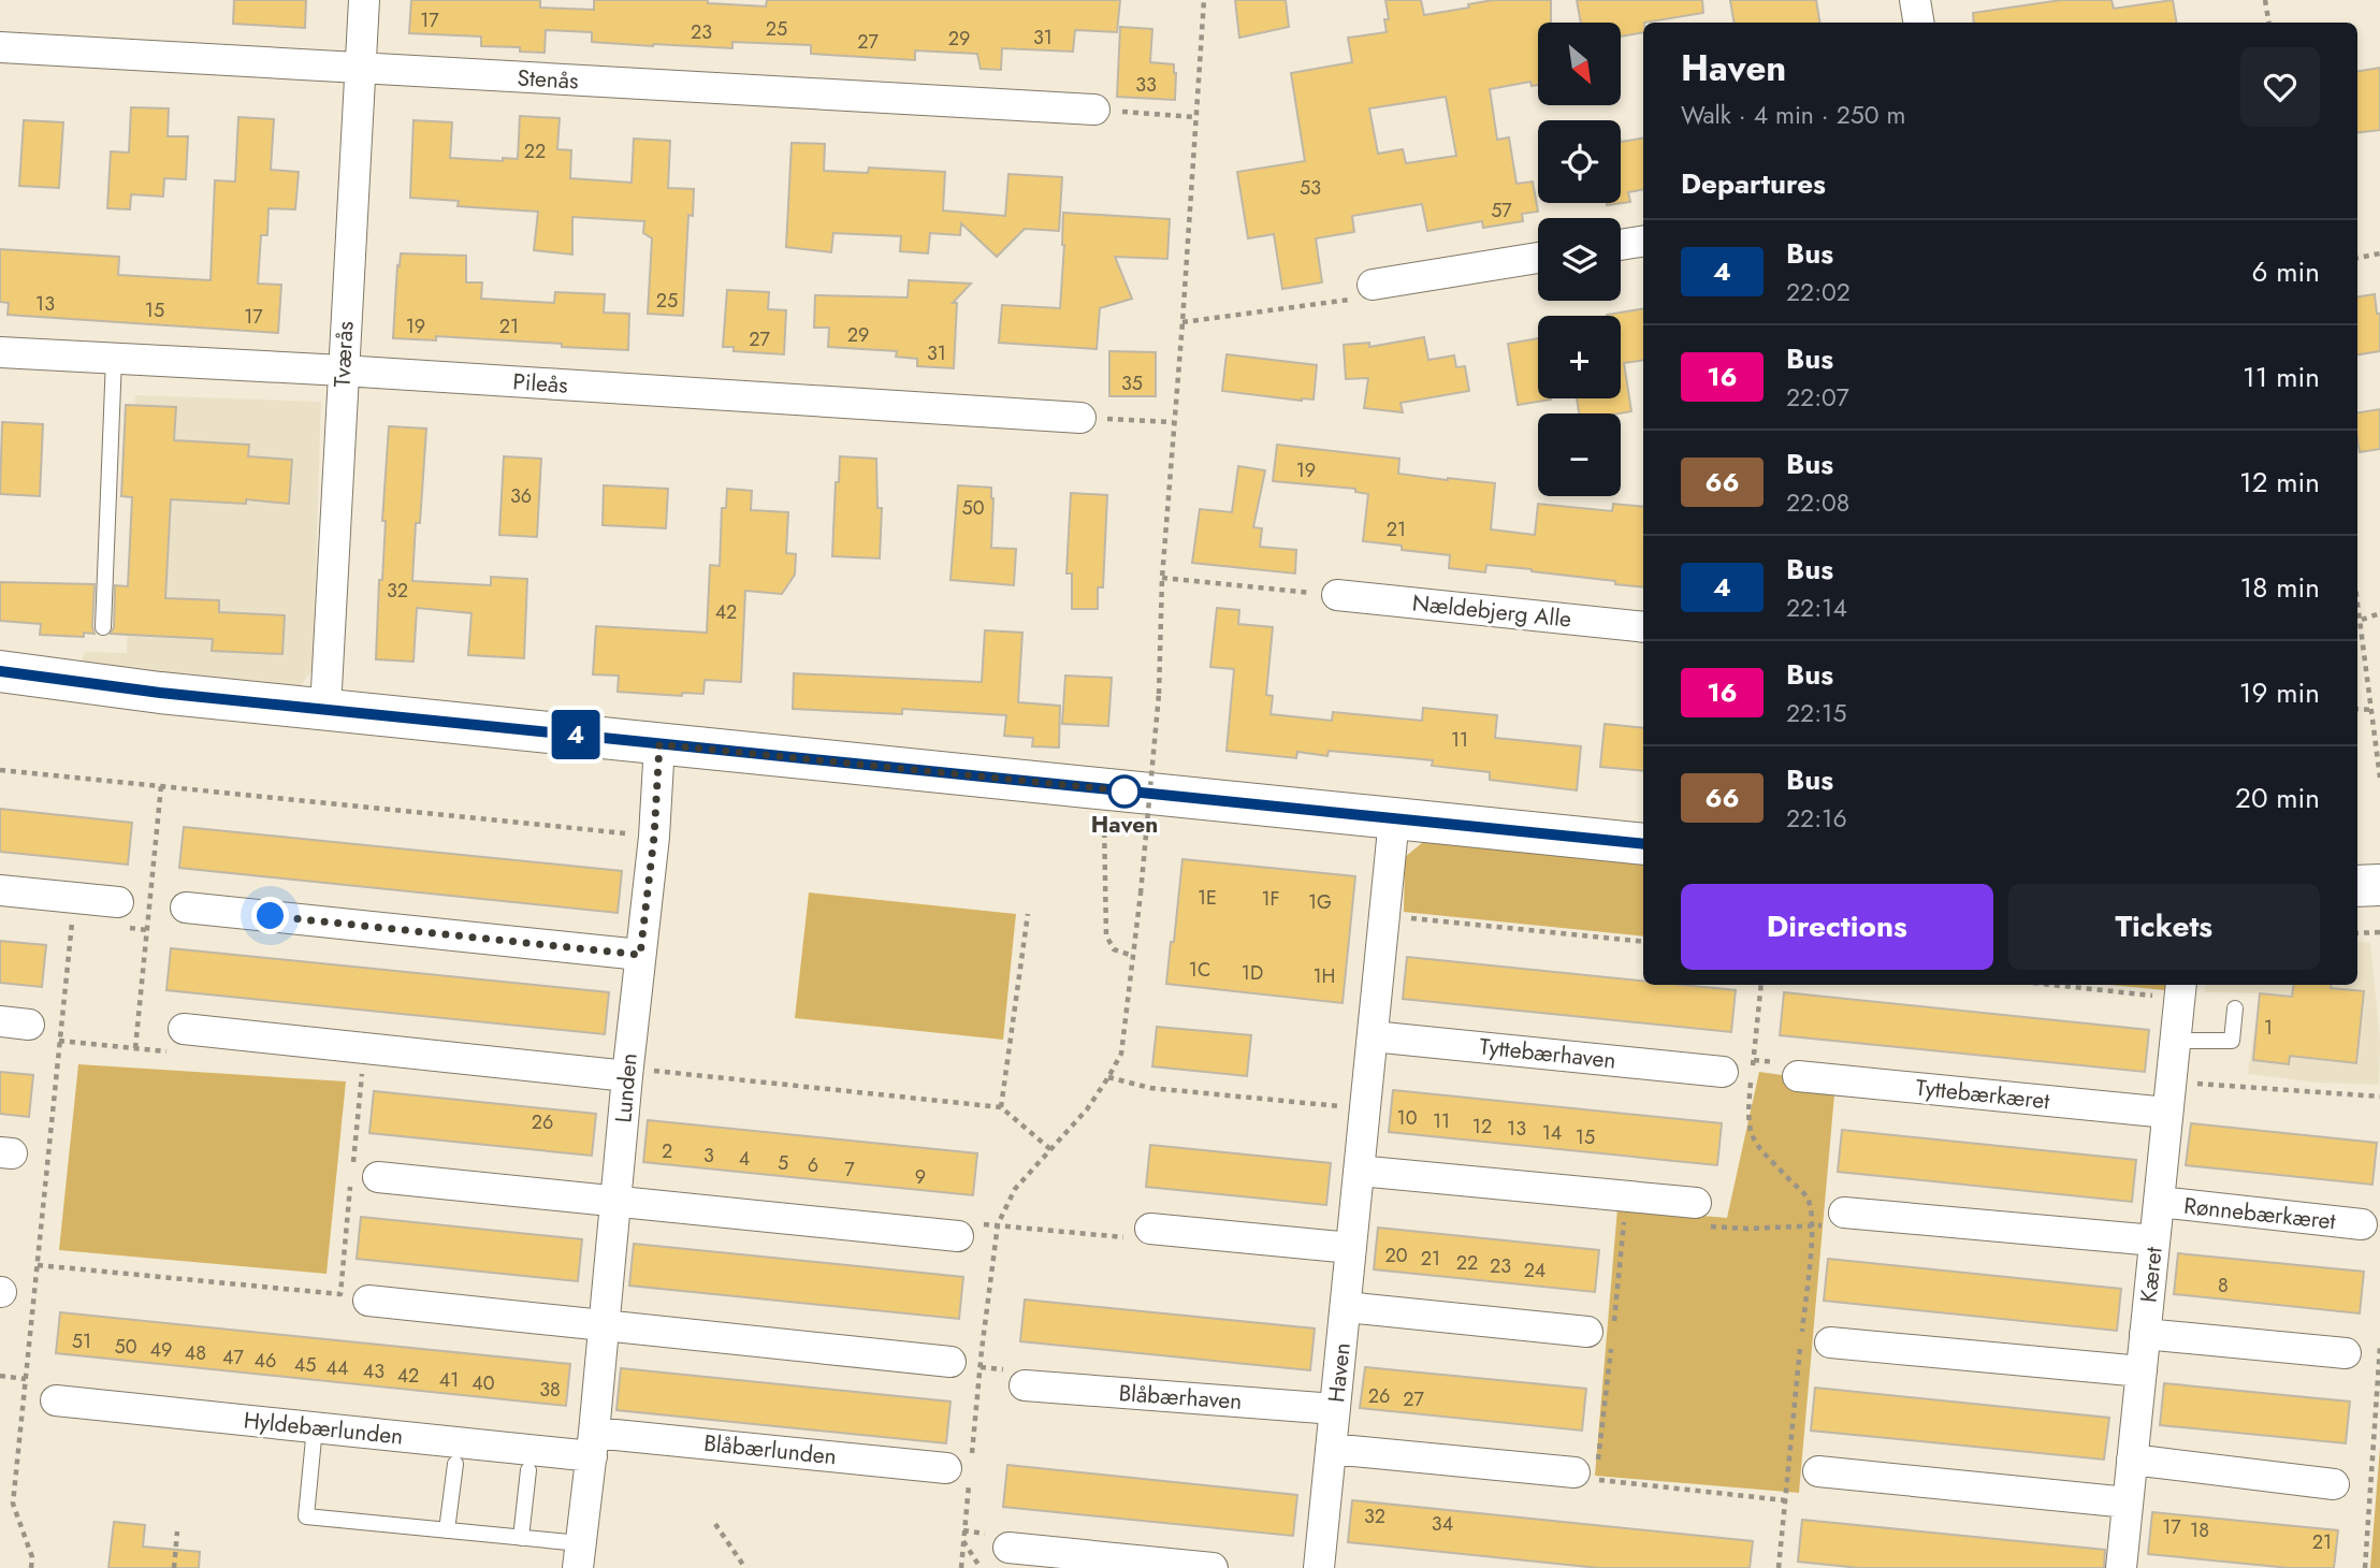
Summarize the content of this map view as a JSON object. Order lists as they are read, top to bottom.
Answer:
{
  "streets": {
    "street": [
      "Stenås",
      "Tværås",
      "Pileås",
      "Nældebjerg Alle",
      "Tyttebærhaven",
      "Lunden",
      "Tyttebærkæret",
      "Rønnebærkæret",
      "Kæret",
      "Haven",
      "Blåbærhaven",
      "Hyldebærlunden",
      "Blåbærlunden"
    ]
  },
  "crossings": [
    ["Stenås", "Tværås"],
    ["Tværås", "Pileås"],
    ["Tyttebærhaven", "Haven"],
    ["Lunden", "Hyldebærlunden"],
    ["Lunden", "Blåbærlunden"],
    ["Tyttebærkæret", "Kæret"],
    ["Rønnebærkæret", "Kæret"],
    ["Haven", "Blåbærhaven"],
    ["Hyldebærlunden", "Blåbærlunden"]
  ],
  "places": ["Haven"],
  "lines": ["bus line 4"],
  "house_numbers": [
    "17",
    "25",
    "23",
    "31",
    "29",
    "27",
    "33",
    "22",
    "53",
    "57",
    "25",
    "13",
    "15",
    "17",
    "19",
    "21",
    "29",
    "27",
    "31",
    "35",
    "19",
    "36",
    "50",
    "21",
    "32",
    "42",
    "11",
    "1E",
    "1F",
    "1G",
    "1C",
    "1D",
    "1H",
    "1",
    "10",
    "11",
    "26",
    "12",
    "13",
    "14",
    "15",
    "2",
    "3",
    "4",
    "5",
    "6",
    "7",
    "9",
    "20",
    "21",
    "22",
    "23",
    "24",
    "8",
    "51",
    "50",
    "49",
    "48",
    "47",
    "46",
    "45",
    "44",
    "43",
    "42",
    "41",
    "40",
    "38",
    "26",
    "27",
    "32",
    "34",
    "17",
    "18",
    "21"
  ],
  "north": "bottom right",
  "page": {
    "on_map": "4",
    "map_buttons": ["+", "−"],
    "heading": [
      ["Haven", "Walk · 4 min · 250 m"],
      "Departures"
    ],
    "list": [
      {
        "mark": "4",
        "name": "Bus",
        "note": "22:02",
        "value": "6 min"
      },
      {
        "mark": "16",
        "name": "Bus",
        "note": "22:07",
        "value": "11 min"
      },
      {
        "mark": "66",
        "name": "Bus",
        "note": "22:08",
        "value": "12 min"
      },
      {
        "mark": "4",
        "name": "Bus",
        "note": "22:14",
        "value": "18 min"
      },
      {
        "mark": "16",
        "name": "Bus",
        "note": "22:15",
        "value": "19 min"
      },
      {
        "mark": "66",
        "name": "Bus",
        "note": "22:16",
        "value": "20 min"
      }
    ],
    "buttons": ["Directions", "Tickets"]
  }
}
